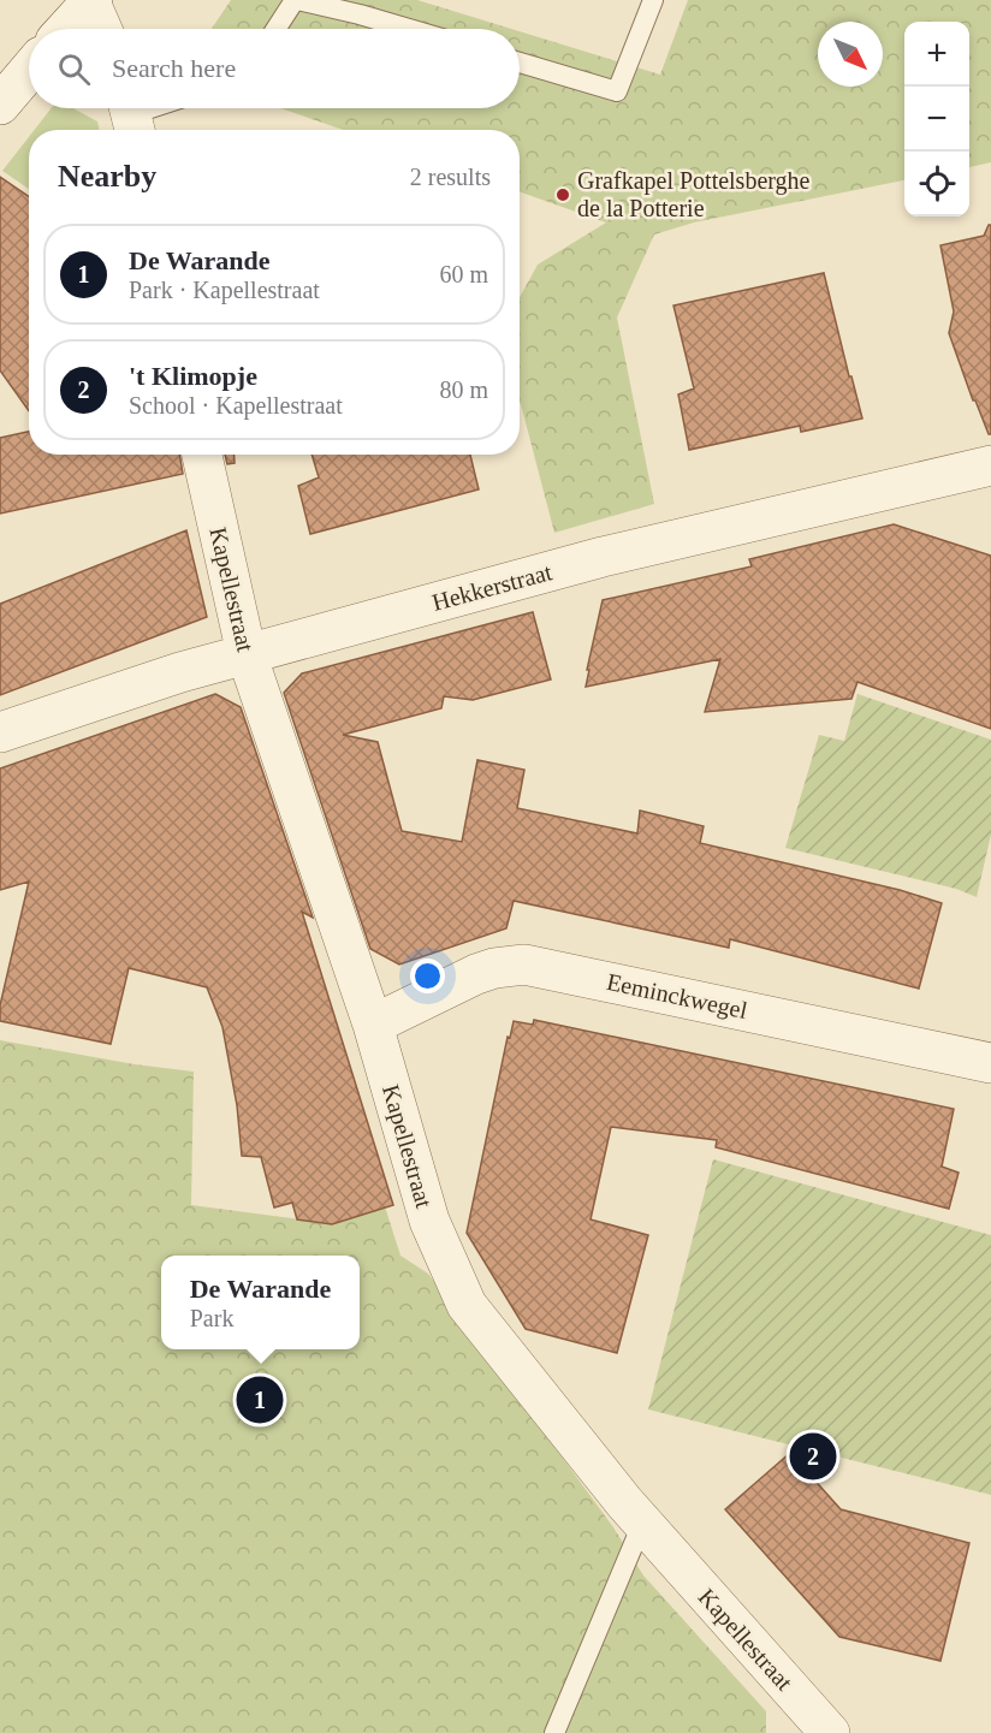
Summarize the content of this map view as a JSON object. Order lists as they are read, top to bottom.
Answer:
{
  "streets": {
    "street": ["Hekkerstraat", "Kapellestraat", "Eeminckwegel"]
  },
  "crossings": [
    ["Hekkerstraat", "Kapellestraat"],
    ["Kapellestraat", "Eeminckwegel"]
  ],
  "places": ["Grafkapel Pottelsberghe de la Potterie"],
  "north": "bottom right",
  "page": {
    "map_buttons": ["+", "−"],
    "search": "Search here",
    "heading": ["Nearby", "2 results"],
    "list": [
      {
        "mark": "1",
        "name": "De Warande",
        "note": "Park · Kapellestraat",
        "value": "60 m"
      },
      {
        "mark": "2",
        "name": "'t Klimopje",
        "note": "School · Kapellestraat",
        "value": "80 m"
      }
    ],
    "popup": ["De Warande", "Park"],
    "pins": ["1", "2"]
  }
}
